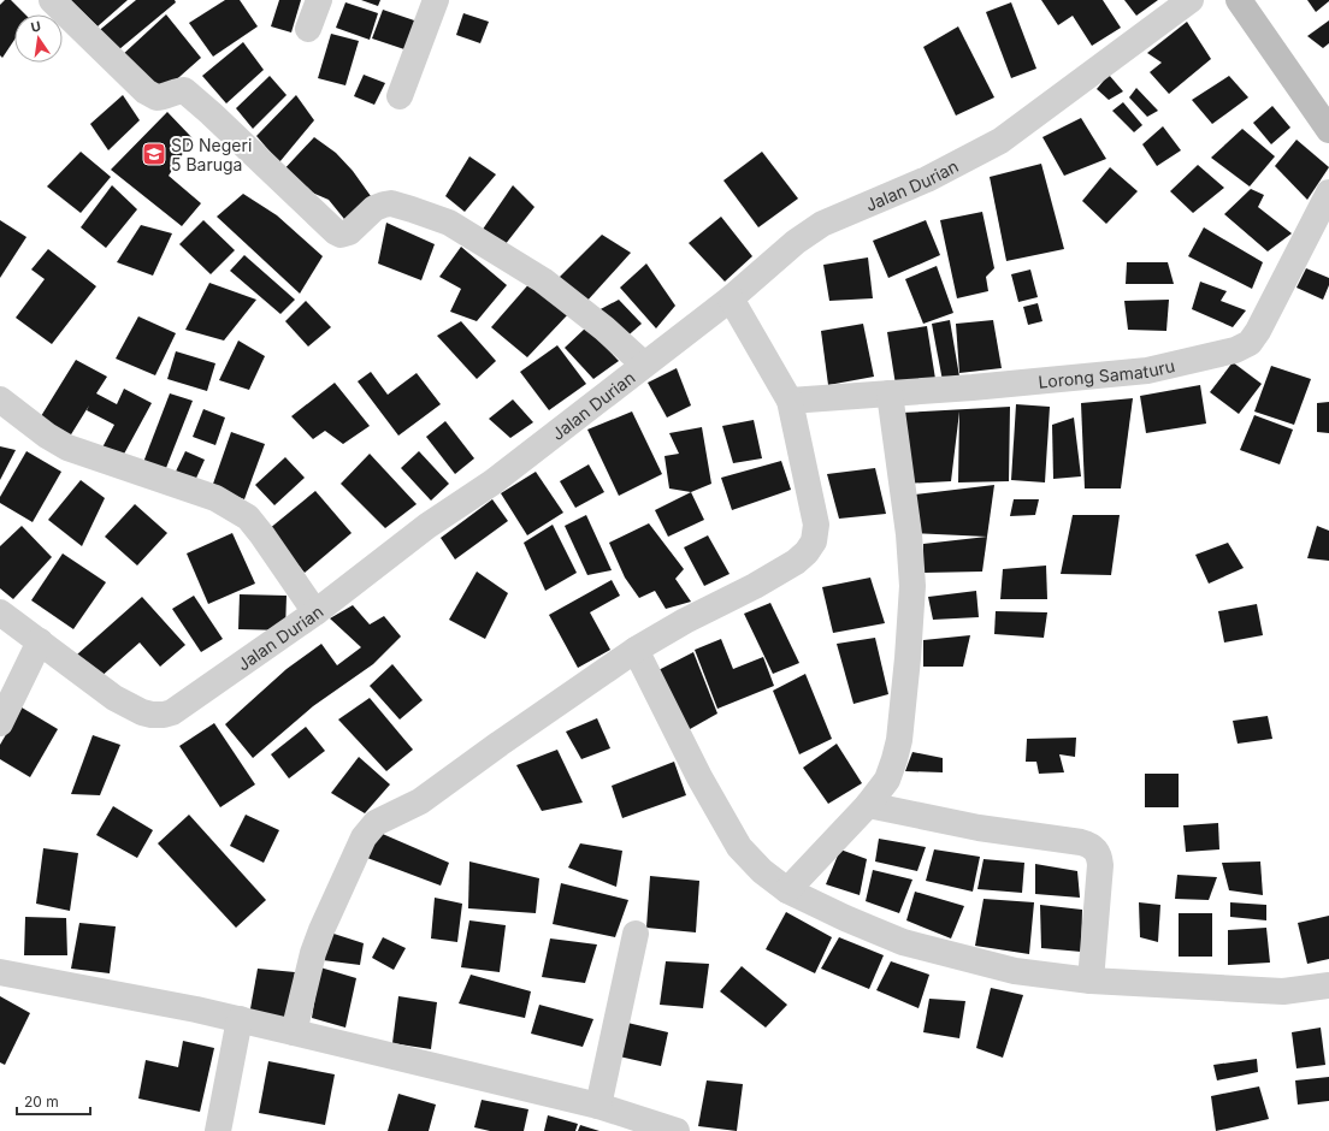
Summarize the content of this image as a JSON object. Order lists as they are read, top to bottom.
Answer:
{
  "streets": {
    "street": ["Jalan Durian", "Lorong Samaturu"]
  },
  "places": {
    "school or university": ["SD Negeri 5 Baruga"]
  },
  "scale_bar": "20 m",
  "north": "top"
}
